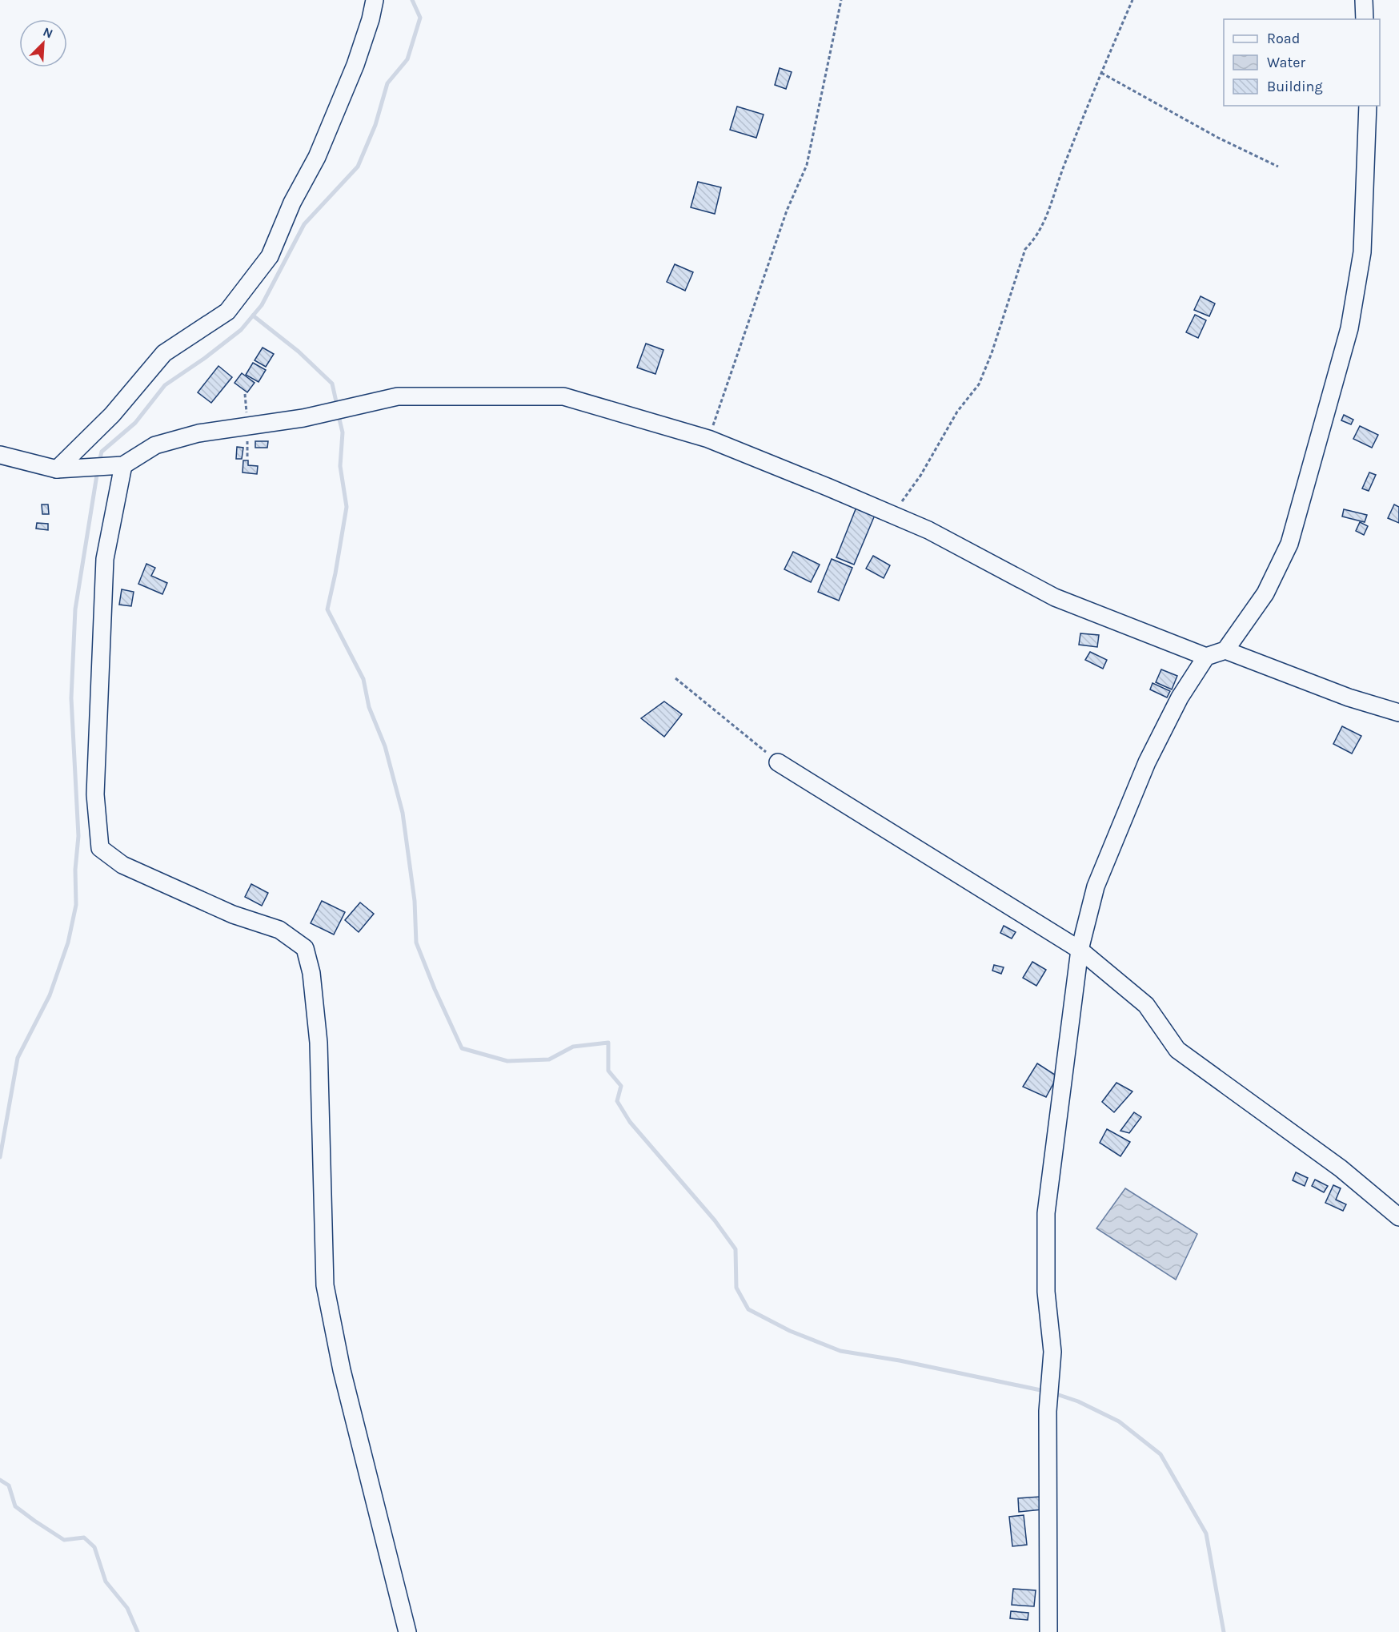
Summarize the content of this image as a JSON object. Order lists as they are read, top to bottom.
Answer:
{
  "legend": ["Road", "Water", "Building"],
  "north": "top right"
}
